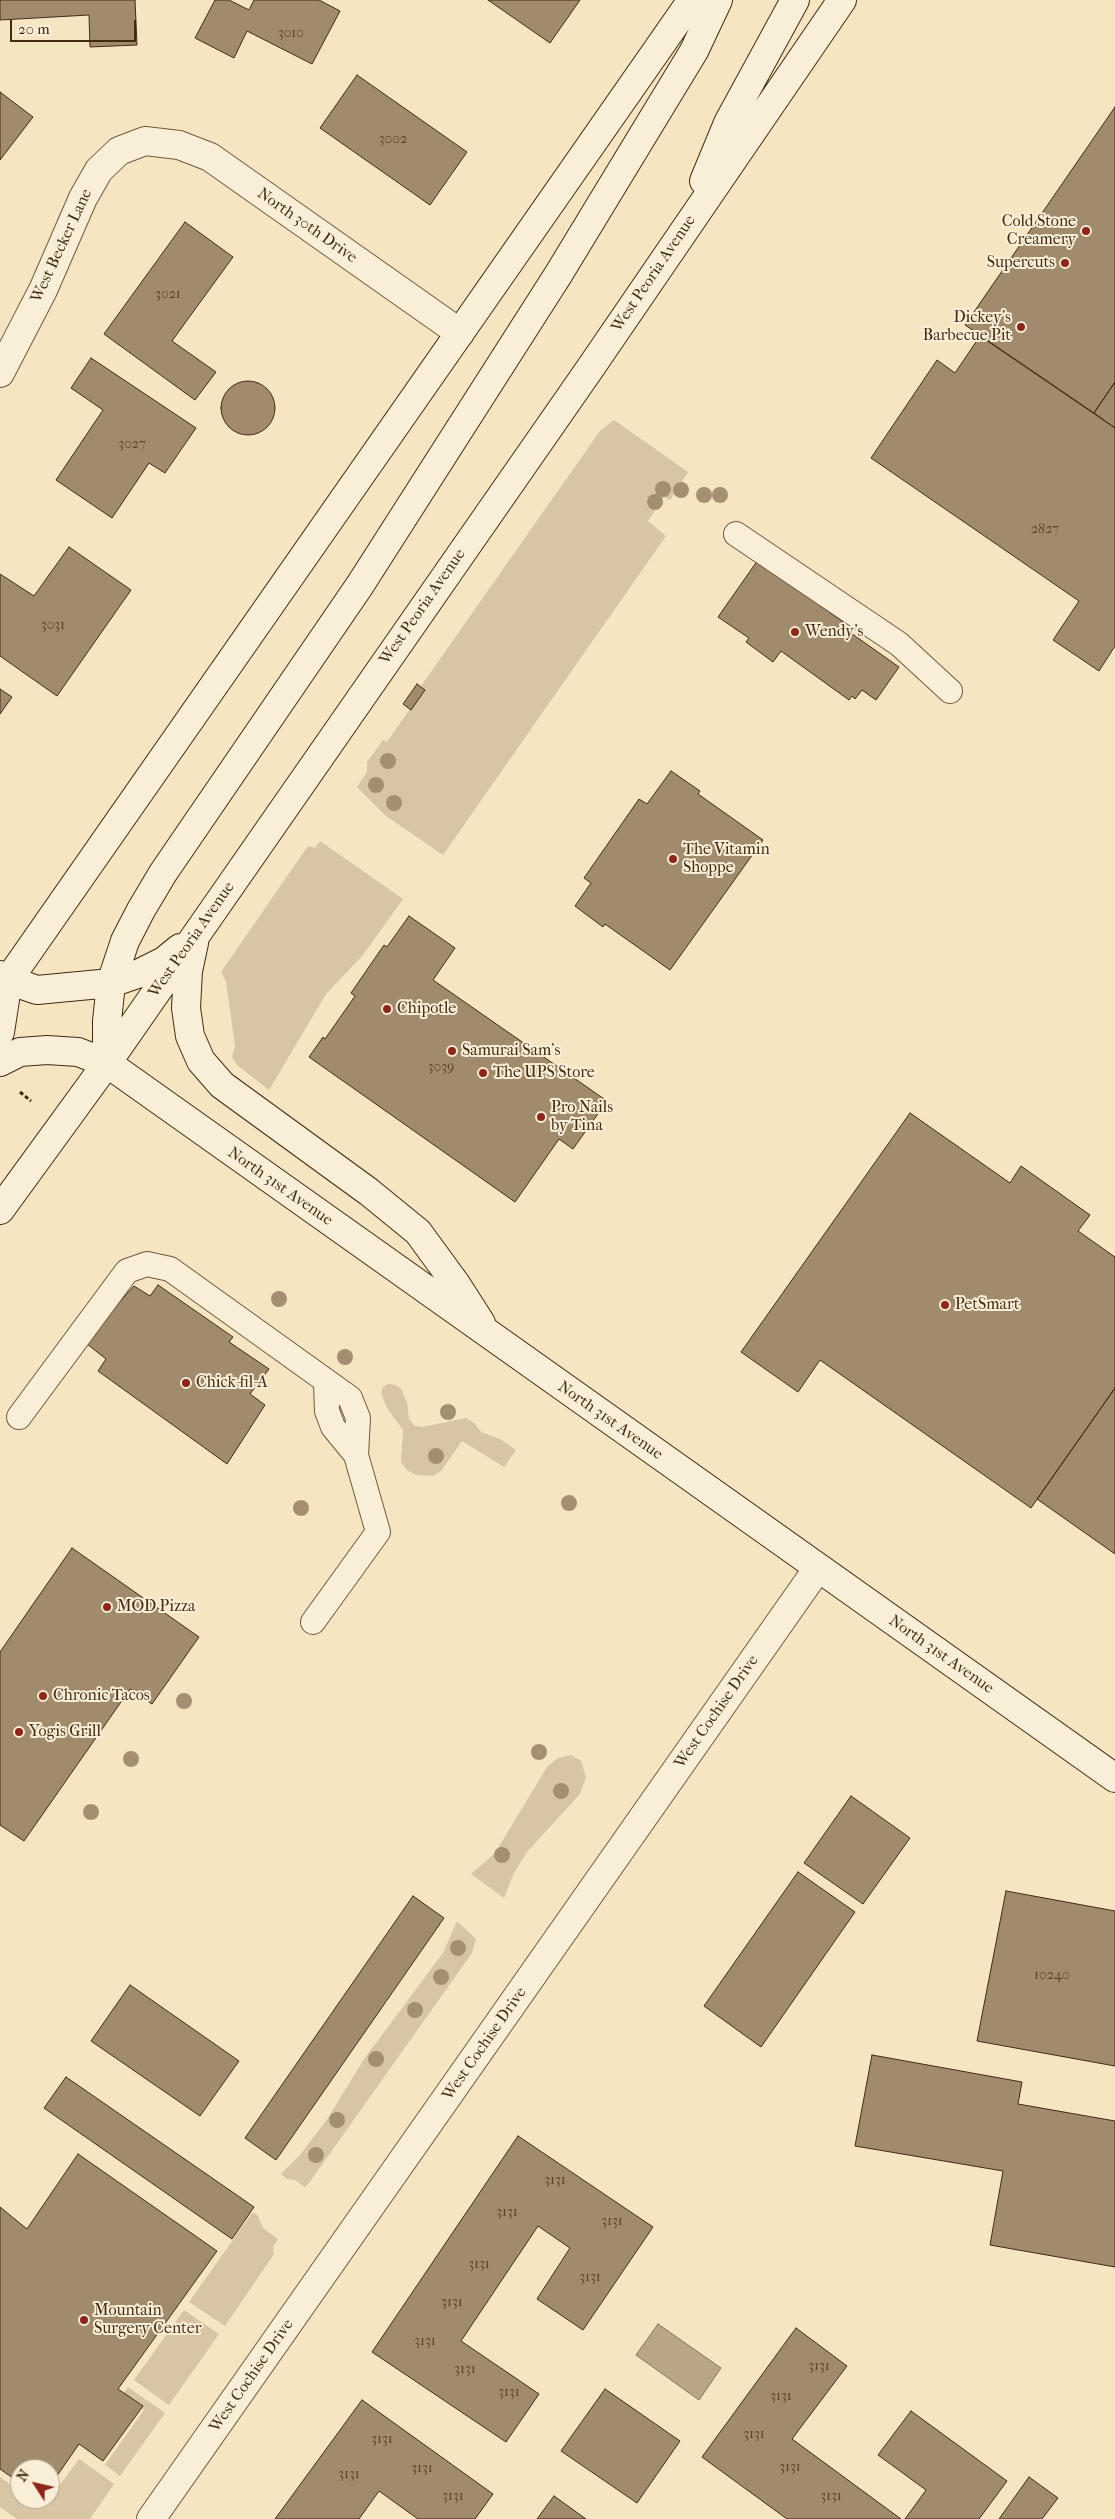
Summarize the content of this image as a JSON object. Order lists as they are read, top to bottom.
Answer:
{
  "streets": {
    "main road": [
      "North 30th Drive",
      "West Becker Lane",
      "West Peoria Avenue",
      "North 31st Avenue",
      "West Cochise Drive"
    ]
  },
  "crossings": [
    ["North 30th Drive", "West Becker Lane"],
    ["West Peoria Avenue", "North 31st Avenue"],
    ["North 31st Avenue", "West Cochise Drive"]
  ],
  "places": [
    "Cold Stone Creamery",
    "Supercuts",
    "Dickey's Barbecue Pit",
    "Wendy's",
    "The Vitamin Shoppe",
    "Chipotle",
    "Samurai Sam's",
    "The UPS Store",
    "Pro Nails by Tina",
    "PetSmart",
    "Chick-fil-A",
    "MOD Pizza",
    "Chronic Tacos",
    "Yogis Grill",
    "Mountain Surgery Center"
  ],
  "house_numbers": [
    "3010",
    "3002",
    "3021",
    "3027",
    "2827",
    "3031",
    "3039",
    "10240",
    "3131",
    "3131",
    "3131",
    "3131",
    "3131",
    "3131",
    "3131",
    "3131",
    "3131",
    "3131",
    "3131",
    "3131",
    "3131",
    "3131",
    "3131",
    "3131",
    "3131",
    "3131"
  ],
  "scale_bar": "20 m",
  "north": "top left"
}
